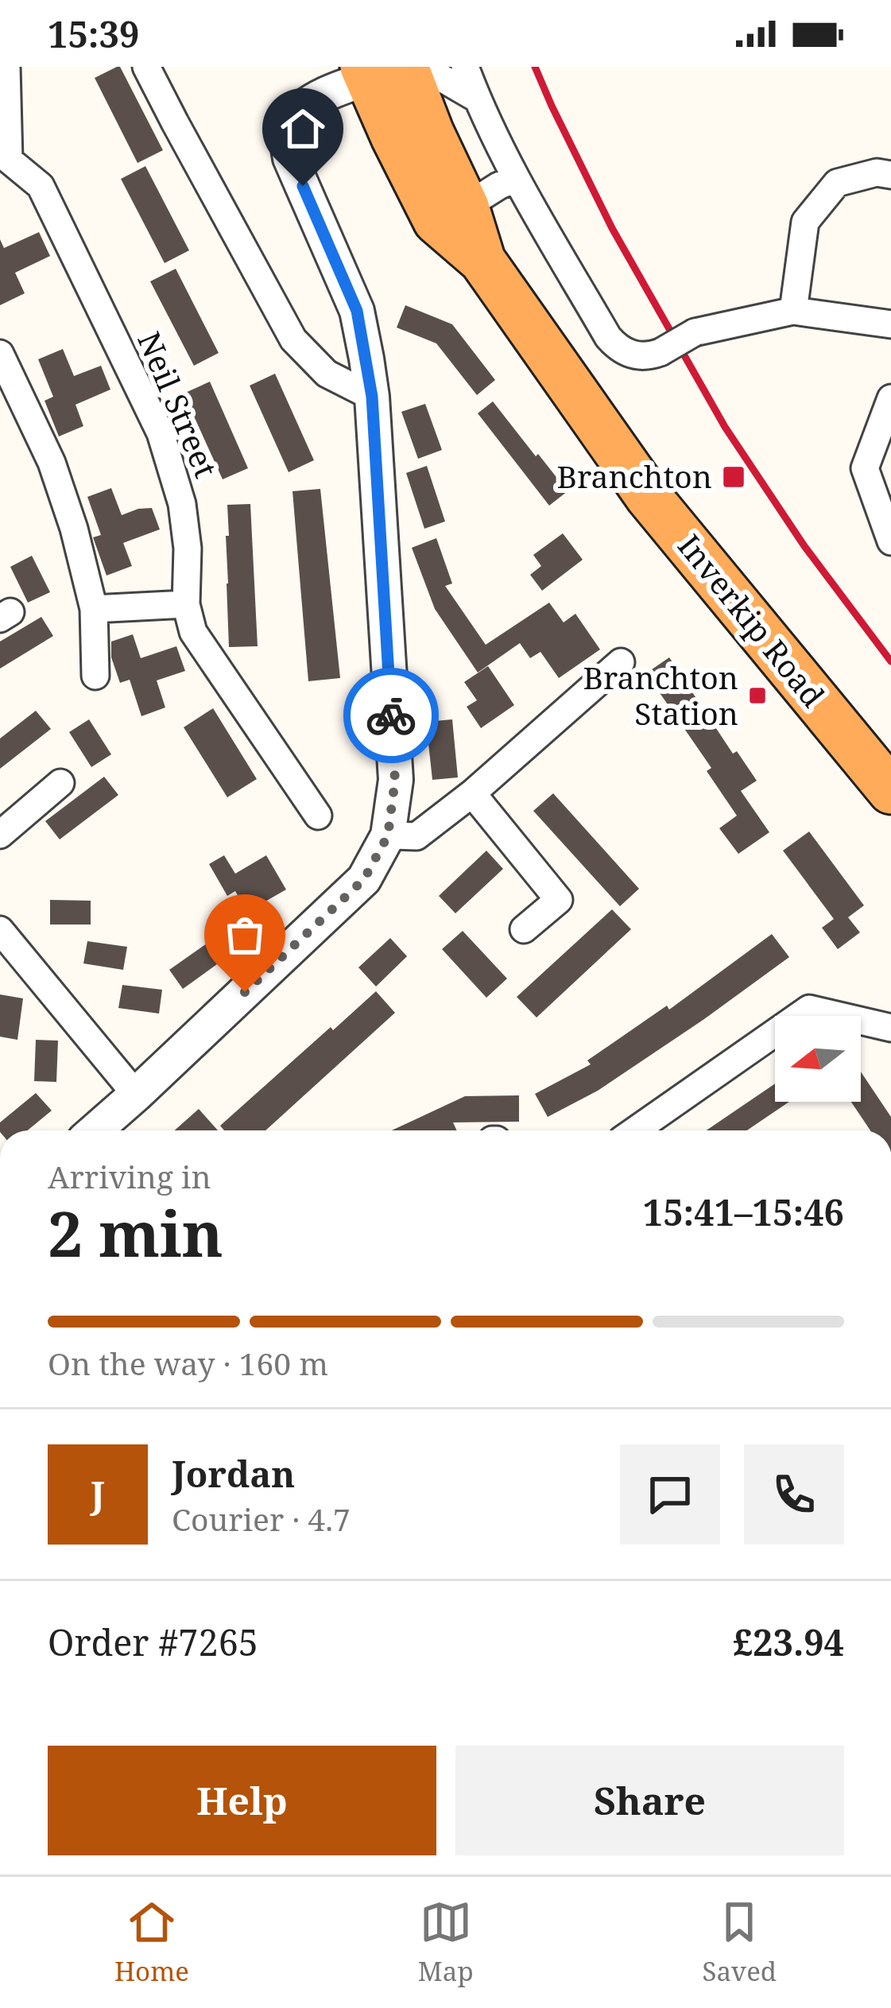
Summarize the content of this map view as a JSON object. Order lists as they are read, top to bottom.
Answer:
{
  "streets": {
    "highway": ["Inverkip Road"],
    "street": ["Neil Street"]
  },
  "places": {
    "transit": ["Branchton", "Branchton Station"]
  },
  "north": "left",
  "page": {
    "status": "15:39",
    "heading": ["2 min", "Arriving in", "15:41–15:46"],
    "panel": [
      "Jordan",
      "Courier · 4.7",
      "Order #7265",
      "£23.94"
    ],
    "bar": "On the way · 160 m",
    "round": "J",
    "buttons": ["Help", "Share"],
    "tabs": ["Home", "Map", "Saved"]
  }
}
